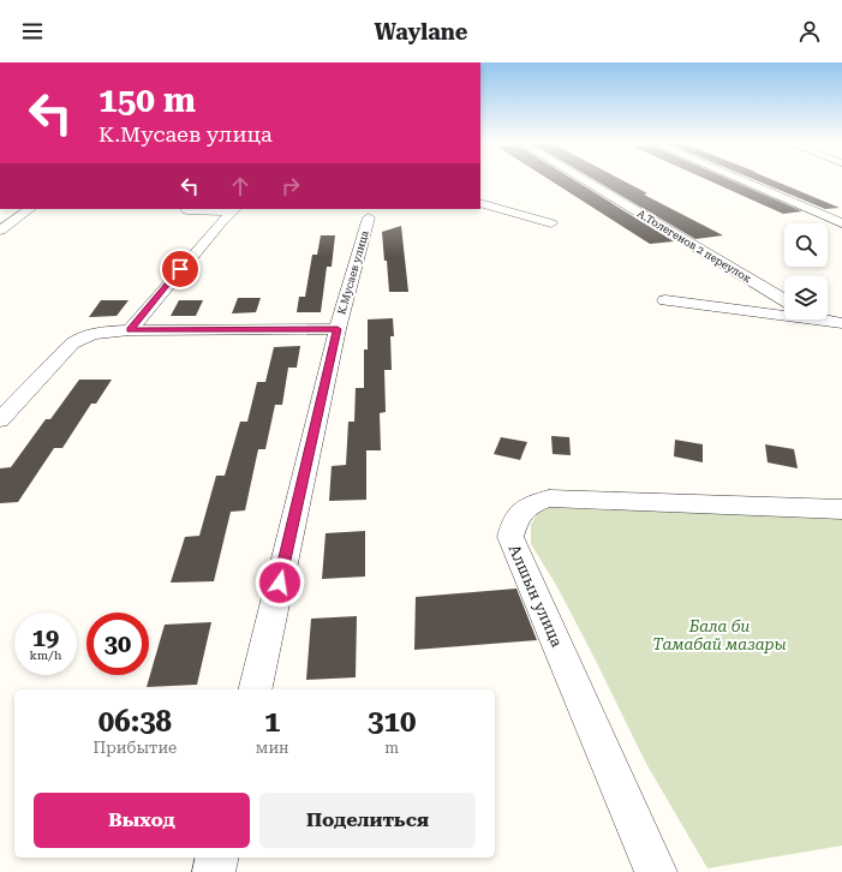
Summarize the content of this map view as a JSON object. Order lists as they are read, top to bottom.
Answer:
{
  "streets": {
    "street": ["А.Толегенов 2 переулок", "К.Мусаев улица", "Алшын улица"]
  },
  "parks": ["Бала би Тамабай мазары"],
  "page": {
    "header": "Waylane",
    "turn": ["150 m", "К.Мусаев улица"],
    "speed": "19 km/h",
    "limit": "30",
    "eta": [
      "06:38",
      "Прибытие",
      "1",
      "мин",
      "310",
      "m"
    ],
    "buttons": ["Выход", "Поделиться"]
  }
}
